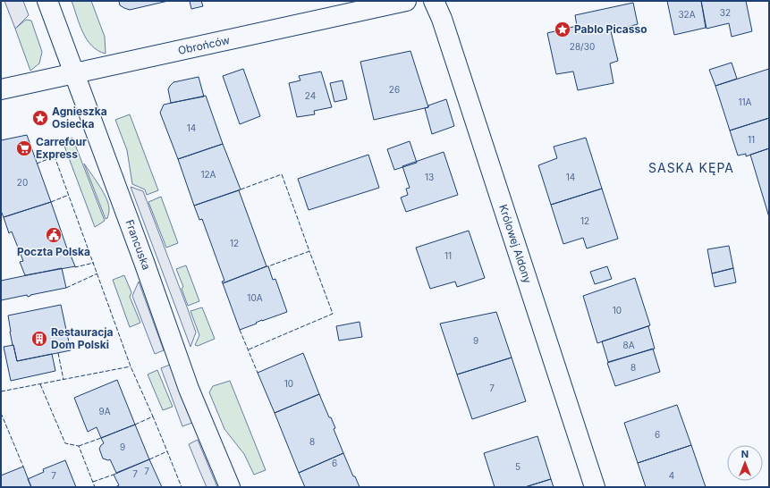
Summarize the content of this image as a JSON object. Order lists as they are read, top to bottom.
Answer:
{
  "streets": {
    "street": ["Obrońców", "Królowej Aldony", "Francuska"]
  },
  "crossings": [
    ["Obrońców", "Francuska"]
  ],
  "districts": ["SASKA KĘPA"],
  "places": {
    "place": ["Pablo Picasso", "Agnieszka Osiecka"],
    "supermarket": ["Carrefour Express"],
    "public building": ["Poczta Polska"],
    "building": ["Restauracja Dom Polski"]
  },
  "house_numbers": [
    "32",
    "32A",
    "28/30",
    "26",
    "24",
    "11A",
    "14",
    "11",
    "12A",
    "13",
    "14",
    "20",
    "12",
    "12",
    "11",
    "10A",
    "10",
    "9",
    "8A",
    "8",
    "10",
    "7",
    "9A",
    "6",
    "8",
    "9",
    "6",
    "5",
    "7",
    "7",
    "7",
    "4"
  ],
  "north": "top"
}
